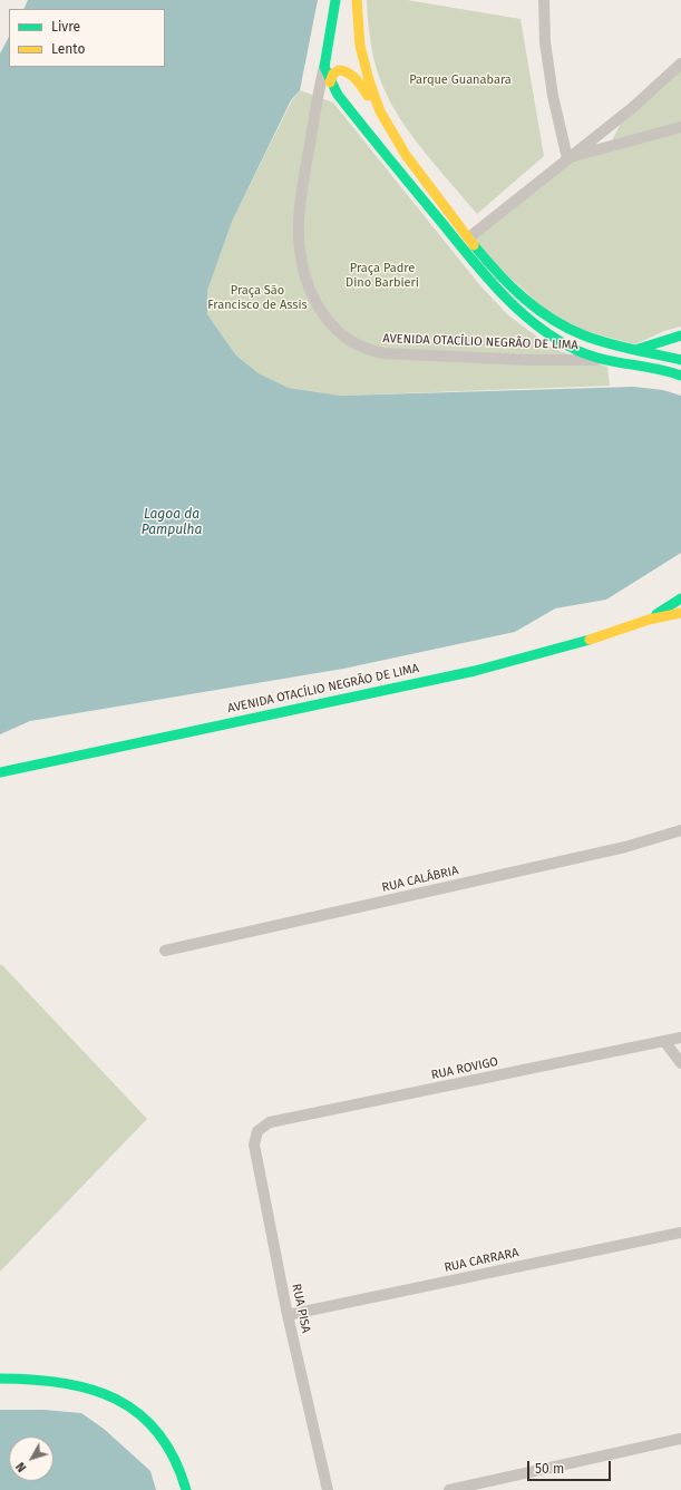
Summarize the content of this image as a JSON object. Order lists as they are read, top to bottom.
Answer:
{
  "streets": {
    "street": [
      "AVENIDA OTACÍLIO NEGRÃO DE LIMA",
      "RUA CALÁBRIA",
      "RUA ROVIGO",
      "RUA CARRARA",
      "RUA PISA"
    ]
  },
  "crossings": [
    ["RUA ROVIGO", "RUA PISA"],
    ["RUA CARRARA", "RUA PISA"]
  ],
  "water": ["Lagoa da Pampulha"],
  "parks": ["Parque Guanabara", "Praça Padre Dino Barbieri", "Praça São Francisco de Assis"],
  "legend": ["Livre", "Lento"],
  "scale_bar": "50 m",
  "north": "bottom left"
}
